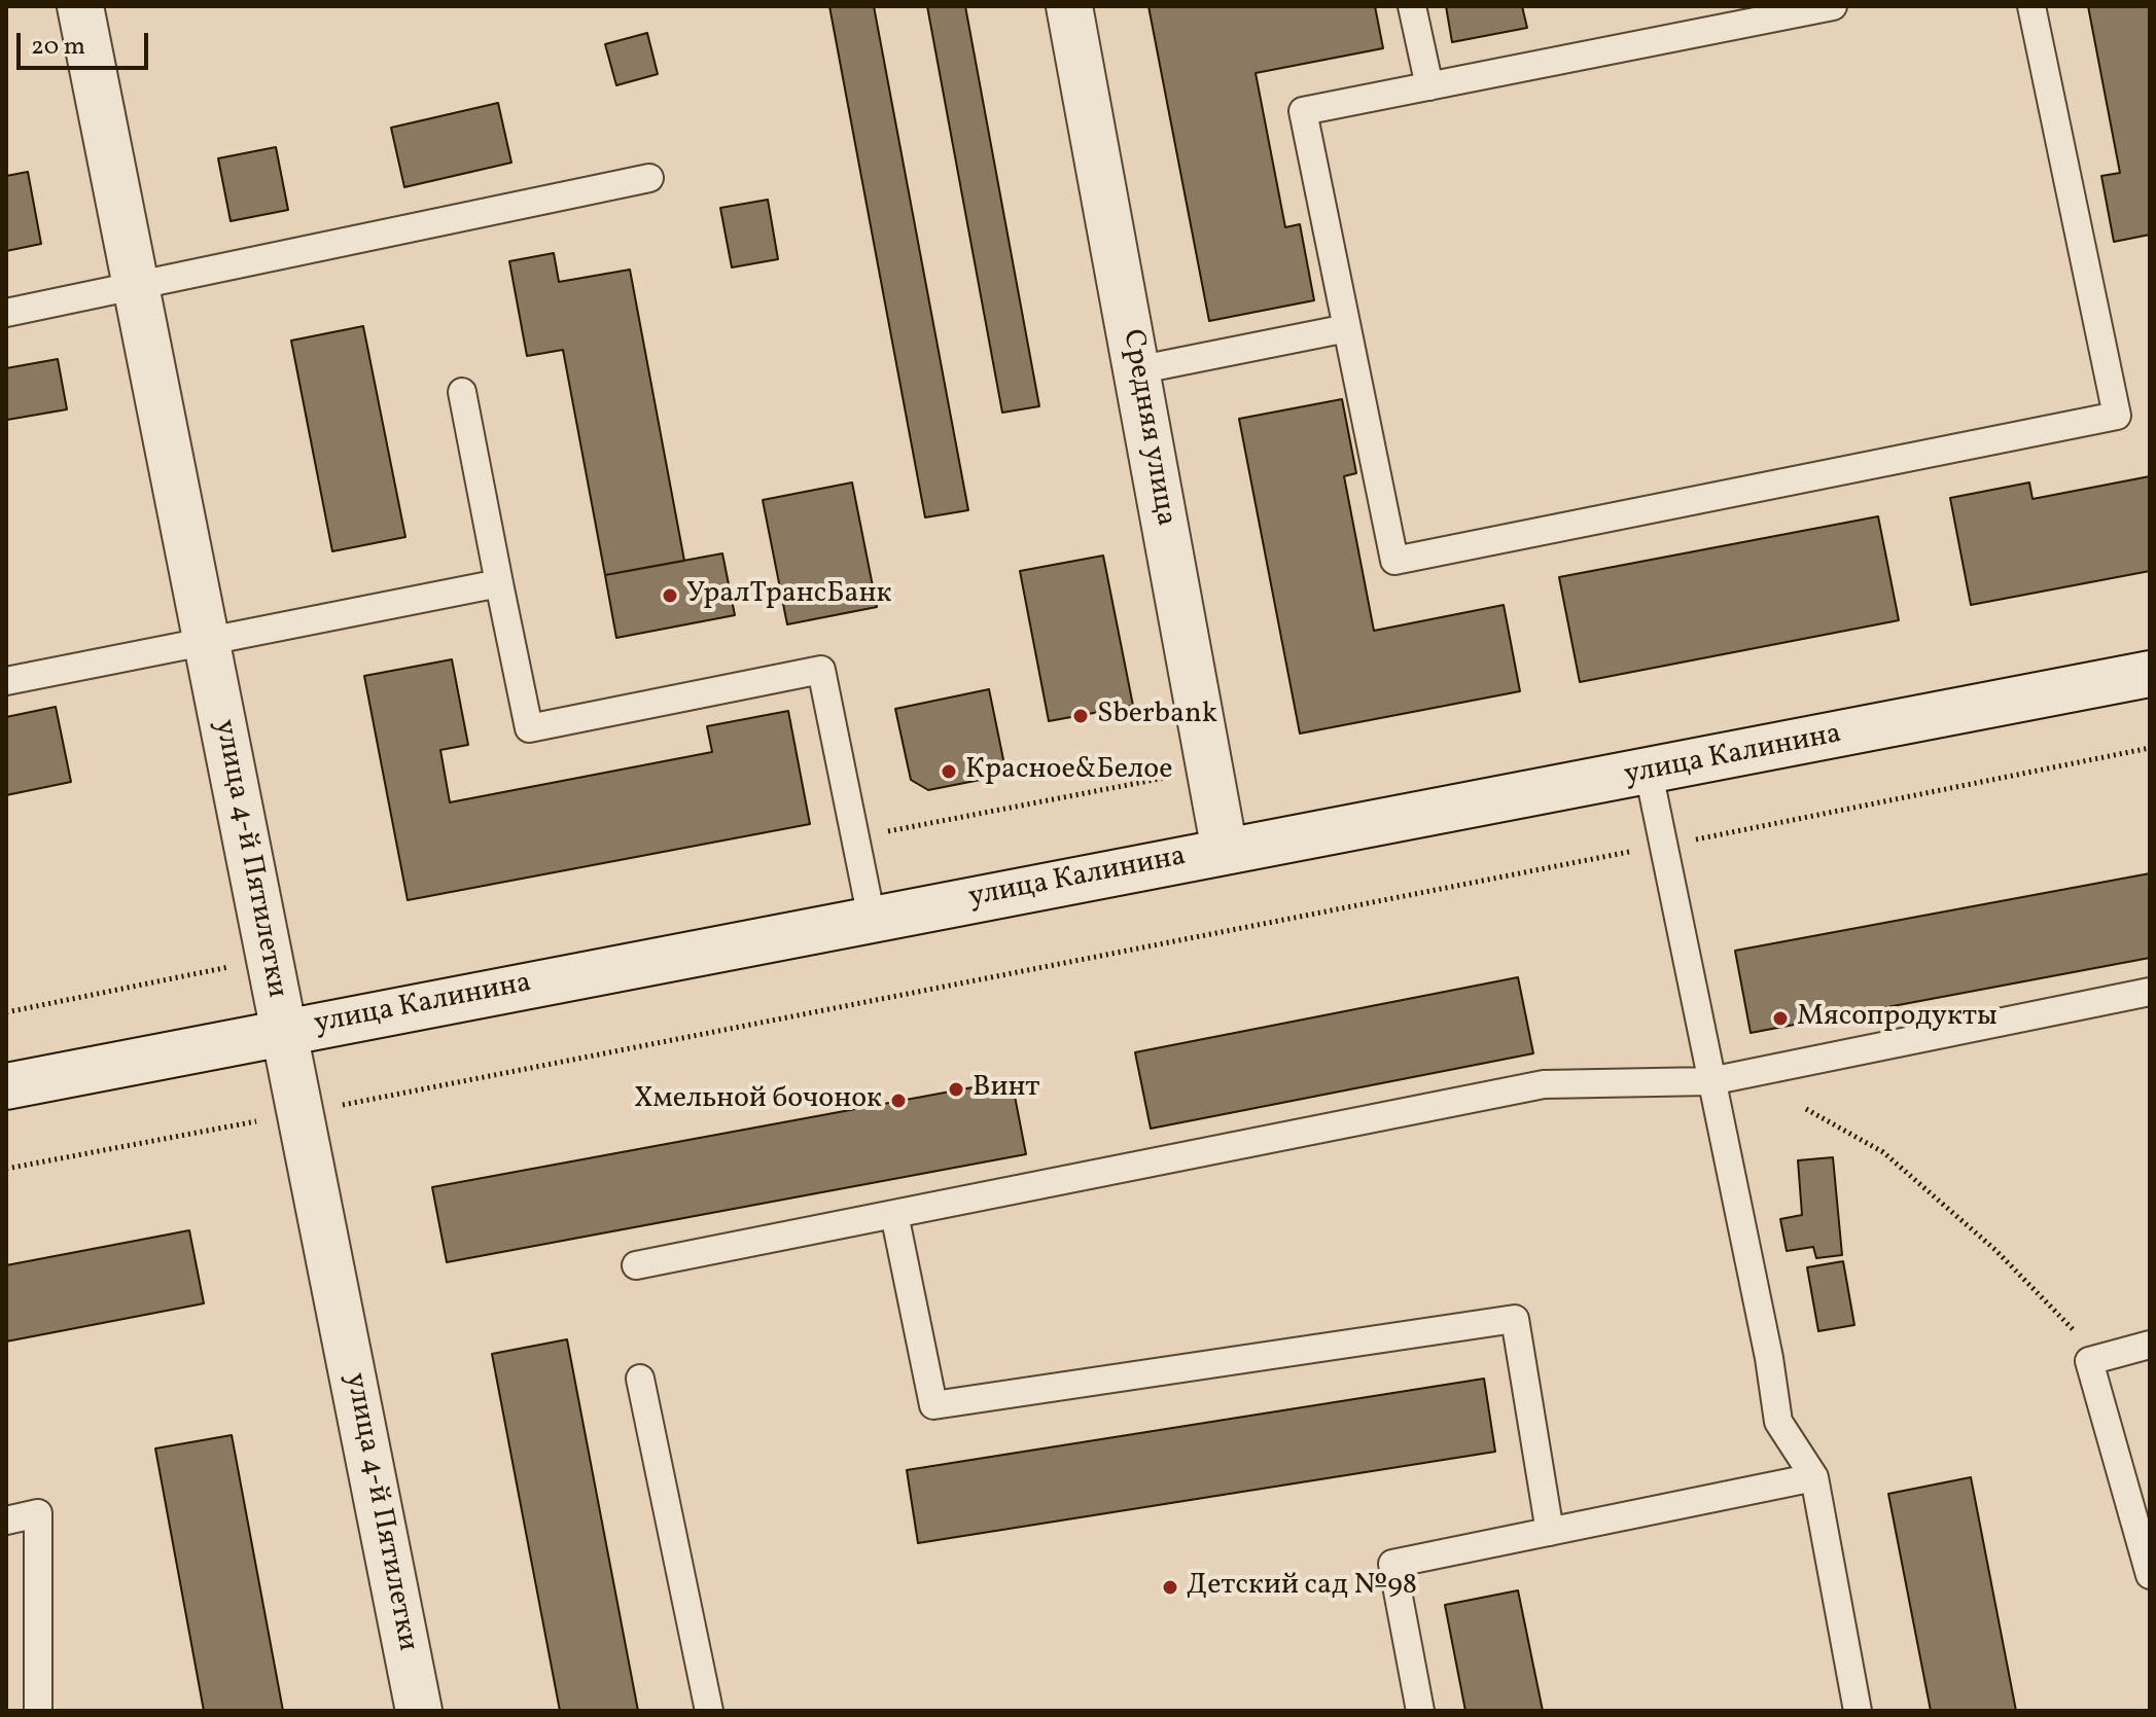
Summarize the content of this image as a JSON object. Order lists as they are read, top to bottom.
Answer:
{
  "streets": {
    "street": ["Средняя улица", "улица Калинина", "улица 4-й Пятилетки"]
  },
  "crossings": [
    ["Средняя улица", "улица Калинина"],
    ["улица Калинина", "улица 4-й Пятилетки"]
  ],
  "places": [
    "УралТрансБанк",
    "Sberbank",
    "Красное&Белое",
    "Мясопродукты",
    "Винт",
    "Хмельной бочонок",
    "Детский сад №98"
  ],
  "scale_bar": "20 m"
}
